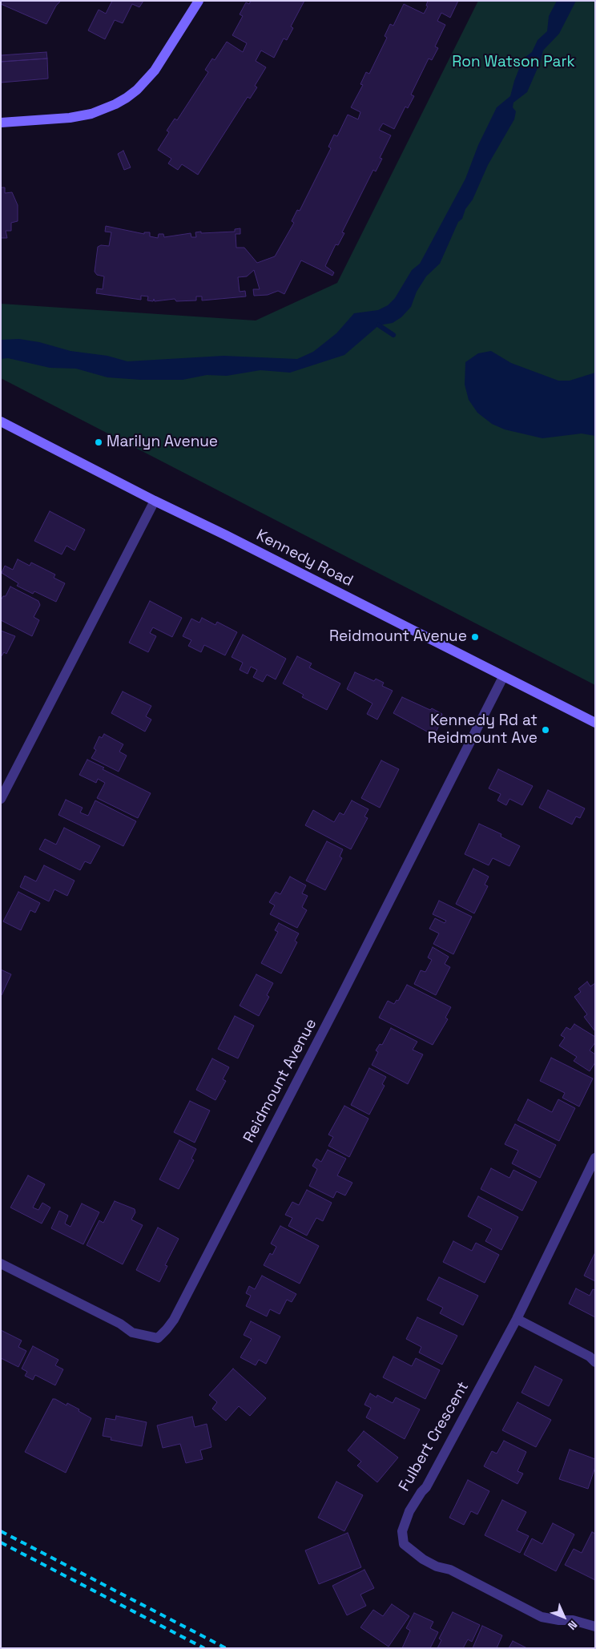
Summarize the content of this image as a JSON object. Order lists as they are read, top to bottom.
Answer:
{
  "streets": {
    "main road": ["Kennedy Road"],
    "street": ["Reidmount Avenue", "Fulbert Crescent"]
  },
  "crossings": [
    ["Kennedy Road", "Reidmount Avenue"]
  ],
  "parks": ["Ron Watson Park"],
  "places": ["Marilyn Avenue", "Reidmount Avenue", "Kennedy Rd at Reidmount Ave"],
  "north": "bottom right"
}
